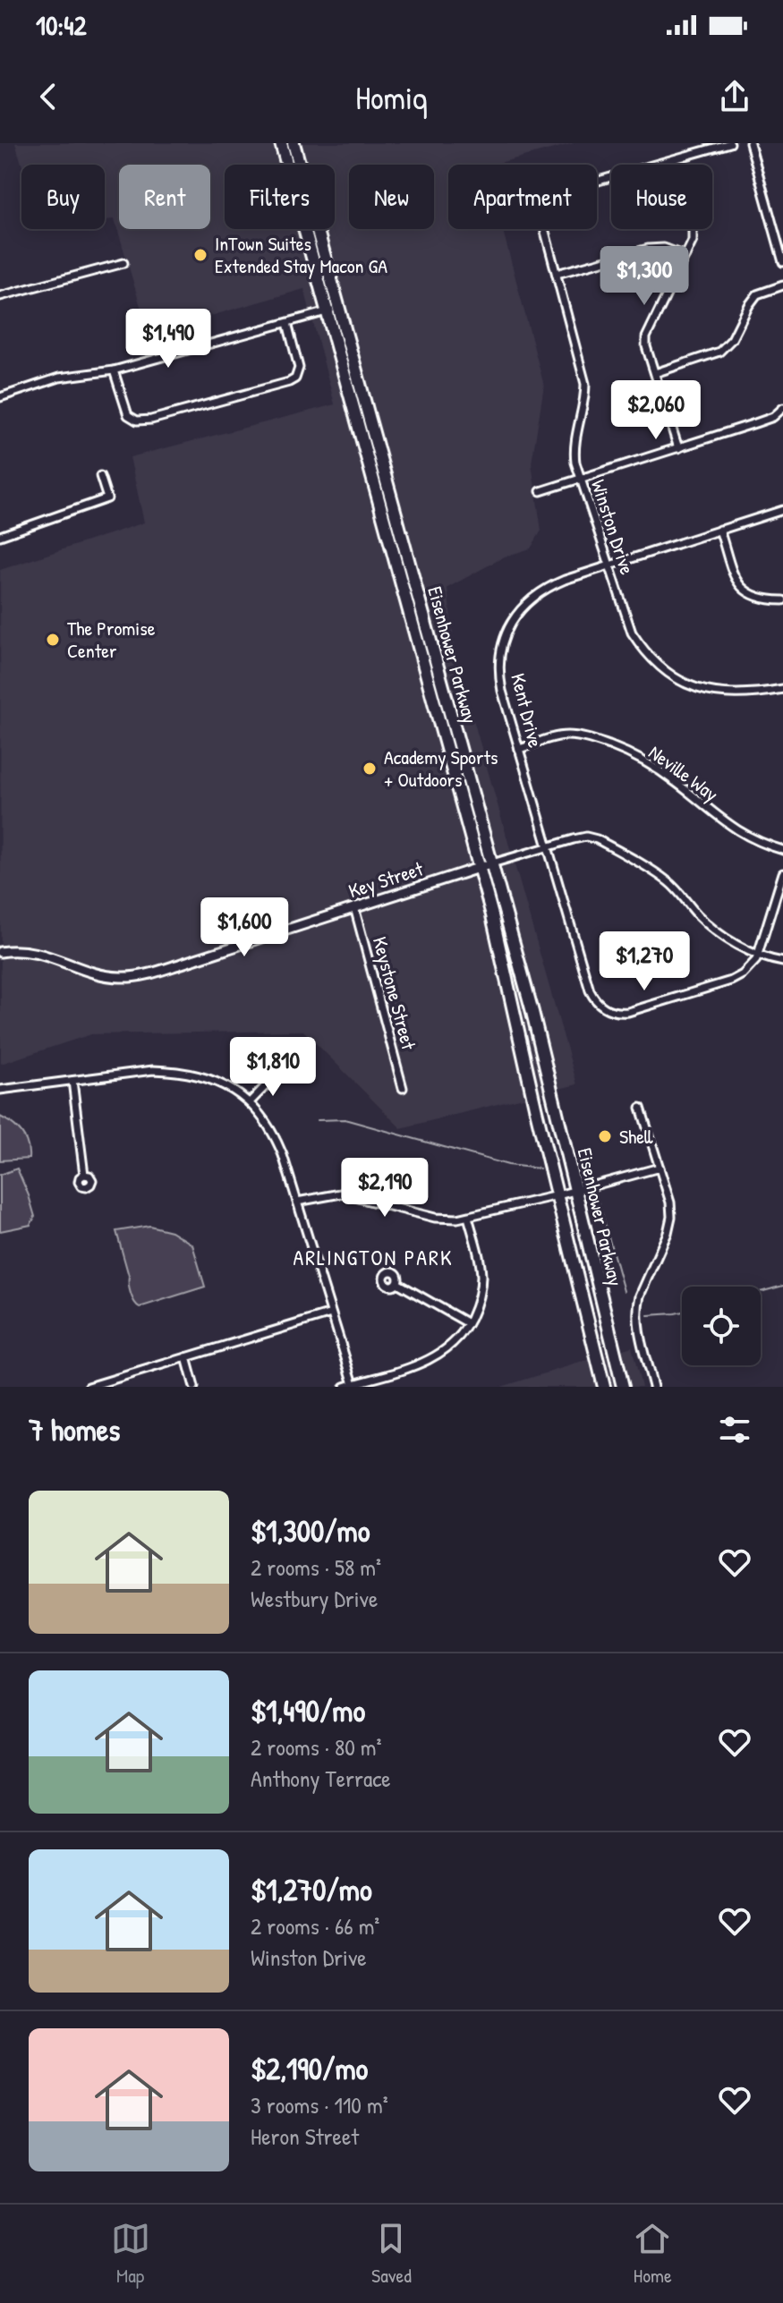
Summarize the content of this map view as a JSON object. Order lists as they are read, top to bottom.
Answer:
{
  "streets": {
    "main road": ["Eisenhower Parkway"],
    "street": [
      "Winston Drive",
      "Kent Drive",
      "Neville Way",
      "Key Street",
      "Keystone Street"
    ]
  },
  "crossings": [
    ["Winston Drive", "Kent Drive"],
    ["Eisenhower Parkway", "Key Street"],
    ["Kent Drive", "Neville Way"],
    ["Key Street", "Keystone Street"]
  ],
  "districts": ["ARLINGTON PARK"],
  "places": [
    "InTown Suites Extended Stay Macon GA",
    "The Promise Center",
    "Academy Sports + Outdoors",
    "Shell"
  ],
  "page": {
    "status": "10:42",
    "header": "Homiq",
    "chip": [
      "Buy",
      "Rent",
      "Filters",
      "New",
      "Apartment",
      "House"
    ],
    "price": [
      "$1,300",
      "$1,490",
      "$2,060",
      "$1,600",
      "$1,270",
      "$1,810",
      "$2,190"
    ],
    "heading": "7 homes",
    "list": [
      {
        "name": "$1,300/mo",
        "note": "2 rooms · 58 m² · Westbury Drive"
      },
      {
        "name": "$1,490/mo",
        "note": "2 rooms · 80 m² · Anthony Terrace"
      },
      {
        "name": "$1,270/mo",
        "note": "2 rooms · 66 m² · Winston Drive"
      },
      {
        "name": "$2,190/mo",
        "note": "3 rooms · 110 m² · Heron Street"
      }
    ],
    "tabs": ["Map", "Saved", "Home"]
  }
}
